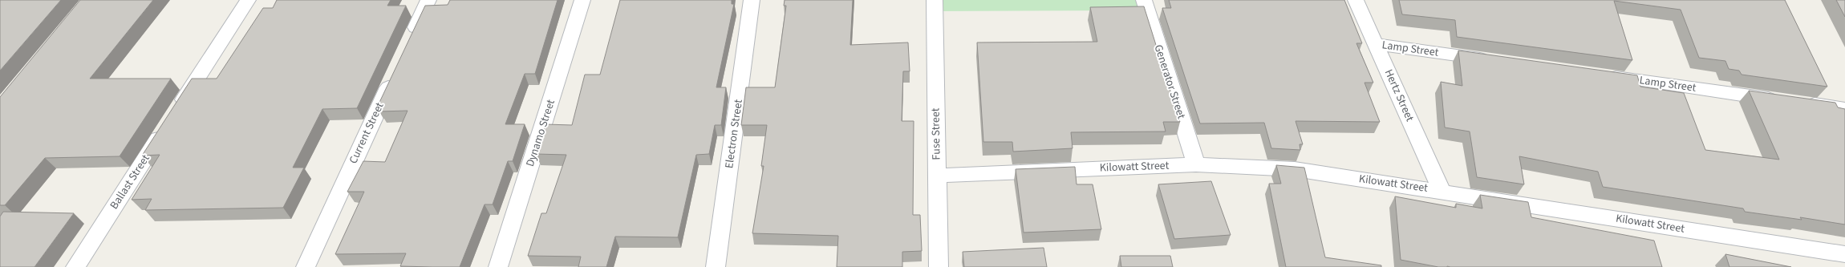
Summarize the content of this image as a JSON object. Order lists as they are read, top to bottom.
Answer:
{
  "streets": {
    "street": [
      "Lamp Street",
      "Generator Street",
      "Hertz Street",
      "Current Street",
      "Dynamo Street",
      "Electron Street",
      "Fuse Street",
      "Kilowatt Street",
      "Ballast Street"
    ]
  },
  "crossings": [
    ["Lamp Street", "Hertz Street"],
    ["Generator Street", "Kilowatt Street"],
    ["Hertz Street", "Kilowatt Street"],
    ["Fuse Street", "Kilowatt Street"]
  ]
}
